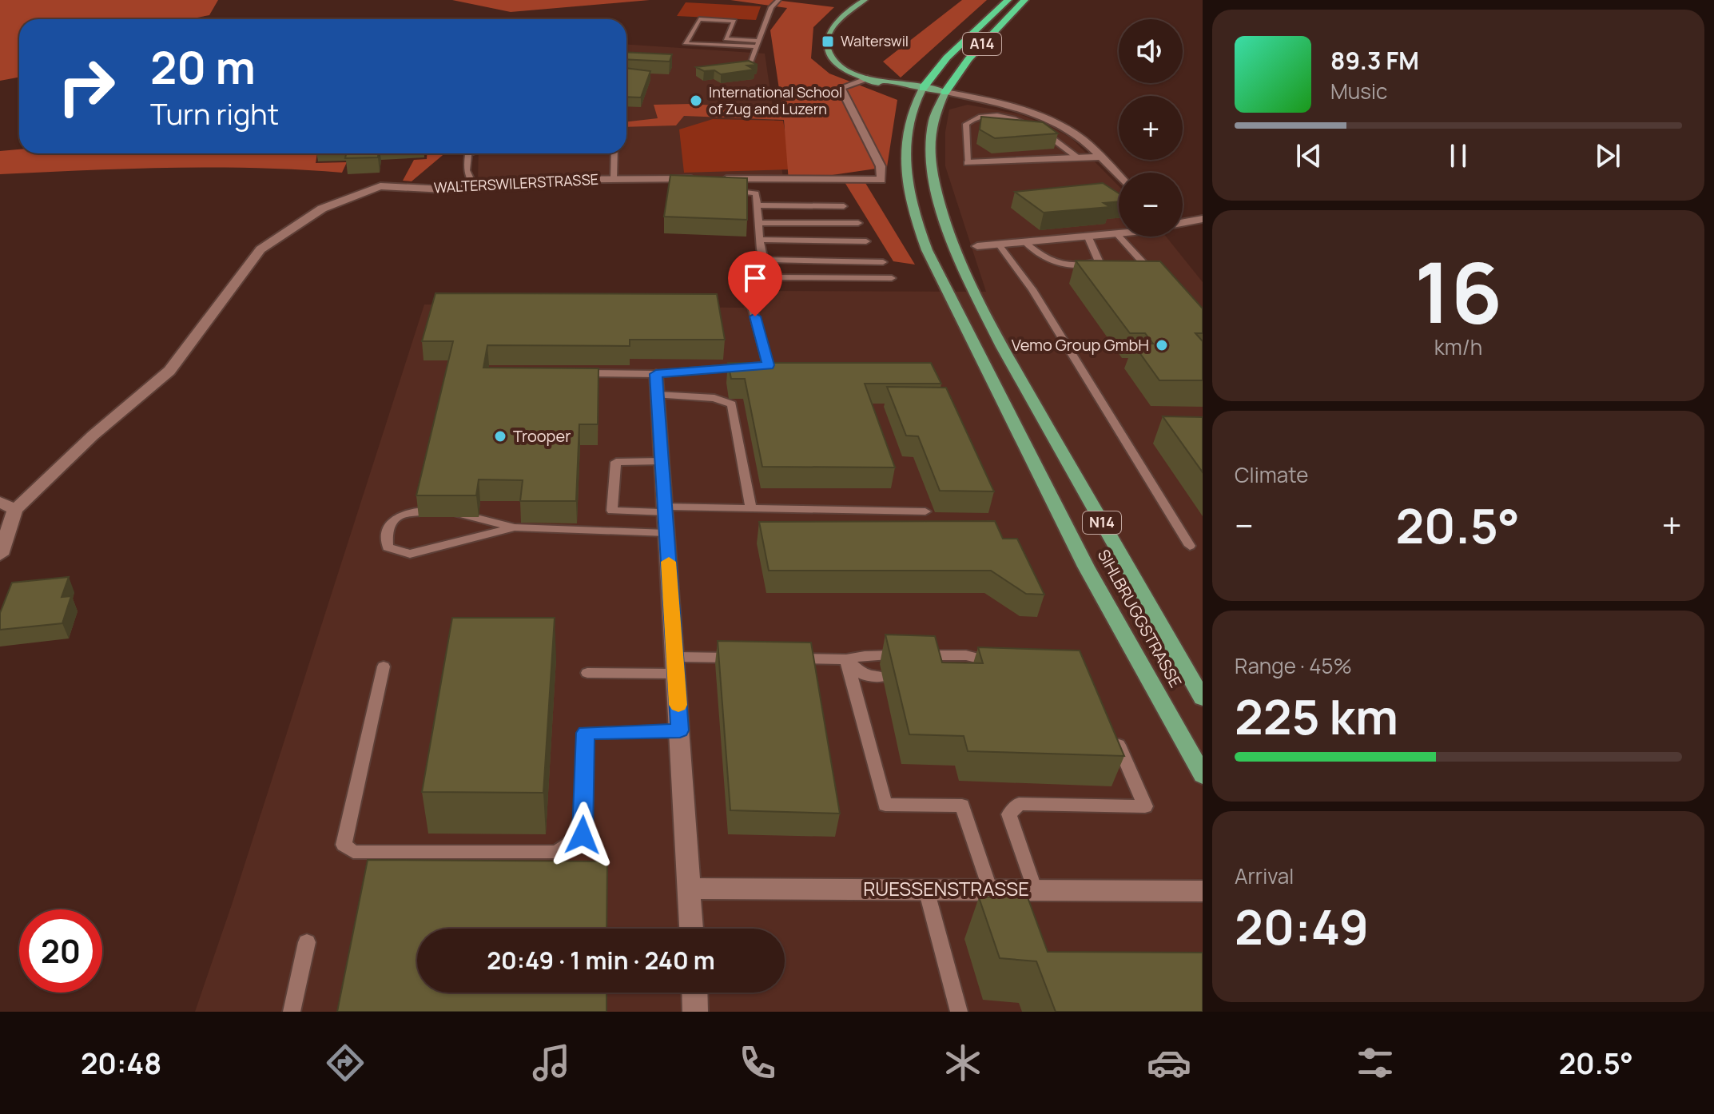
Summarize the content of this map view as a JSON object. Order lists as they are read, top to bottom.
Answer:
{
  "streets": {
    "highway": ["A14"],
    "main road": ["N14", "SIHLBRUGGSTRASSE"],
    "street": ["WALTERSWILERSTRASSE", "RUESSENSTRASSE"]
  },
  "crossings": [
    ["A14", "SIHLBRUGGSTRASSE"]
  ],
  "places": {
    "transit": ["Walterswil"],
    "other": ["International School of Zug and Luzern", "Vemo Group GmbH", "Trooper"]
  },
  "page": {
    "map_buttons": ["+", "−"],
    "turn": ["20 m", "Turn right"],
    "song": ["89.3 FM", "Music"],
    "tile": [
      ["16", "km/h"],
      "Climate",
      ["Range · 45%", "225 km"],
      ["Arrival", "20:49"]
    ],
    "heat": ["−", "20.5°", "+"],
    "limit": "20",
    "trip": "20:49 · 1 min · 240 m",
    "tabs": ["20:48", "20.5°"]
  }
}
